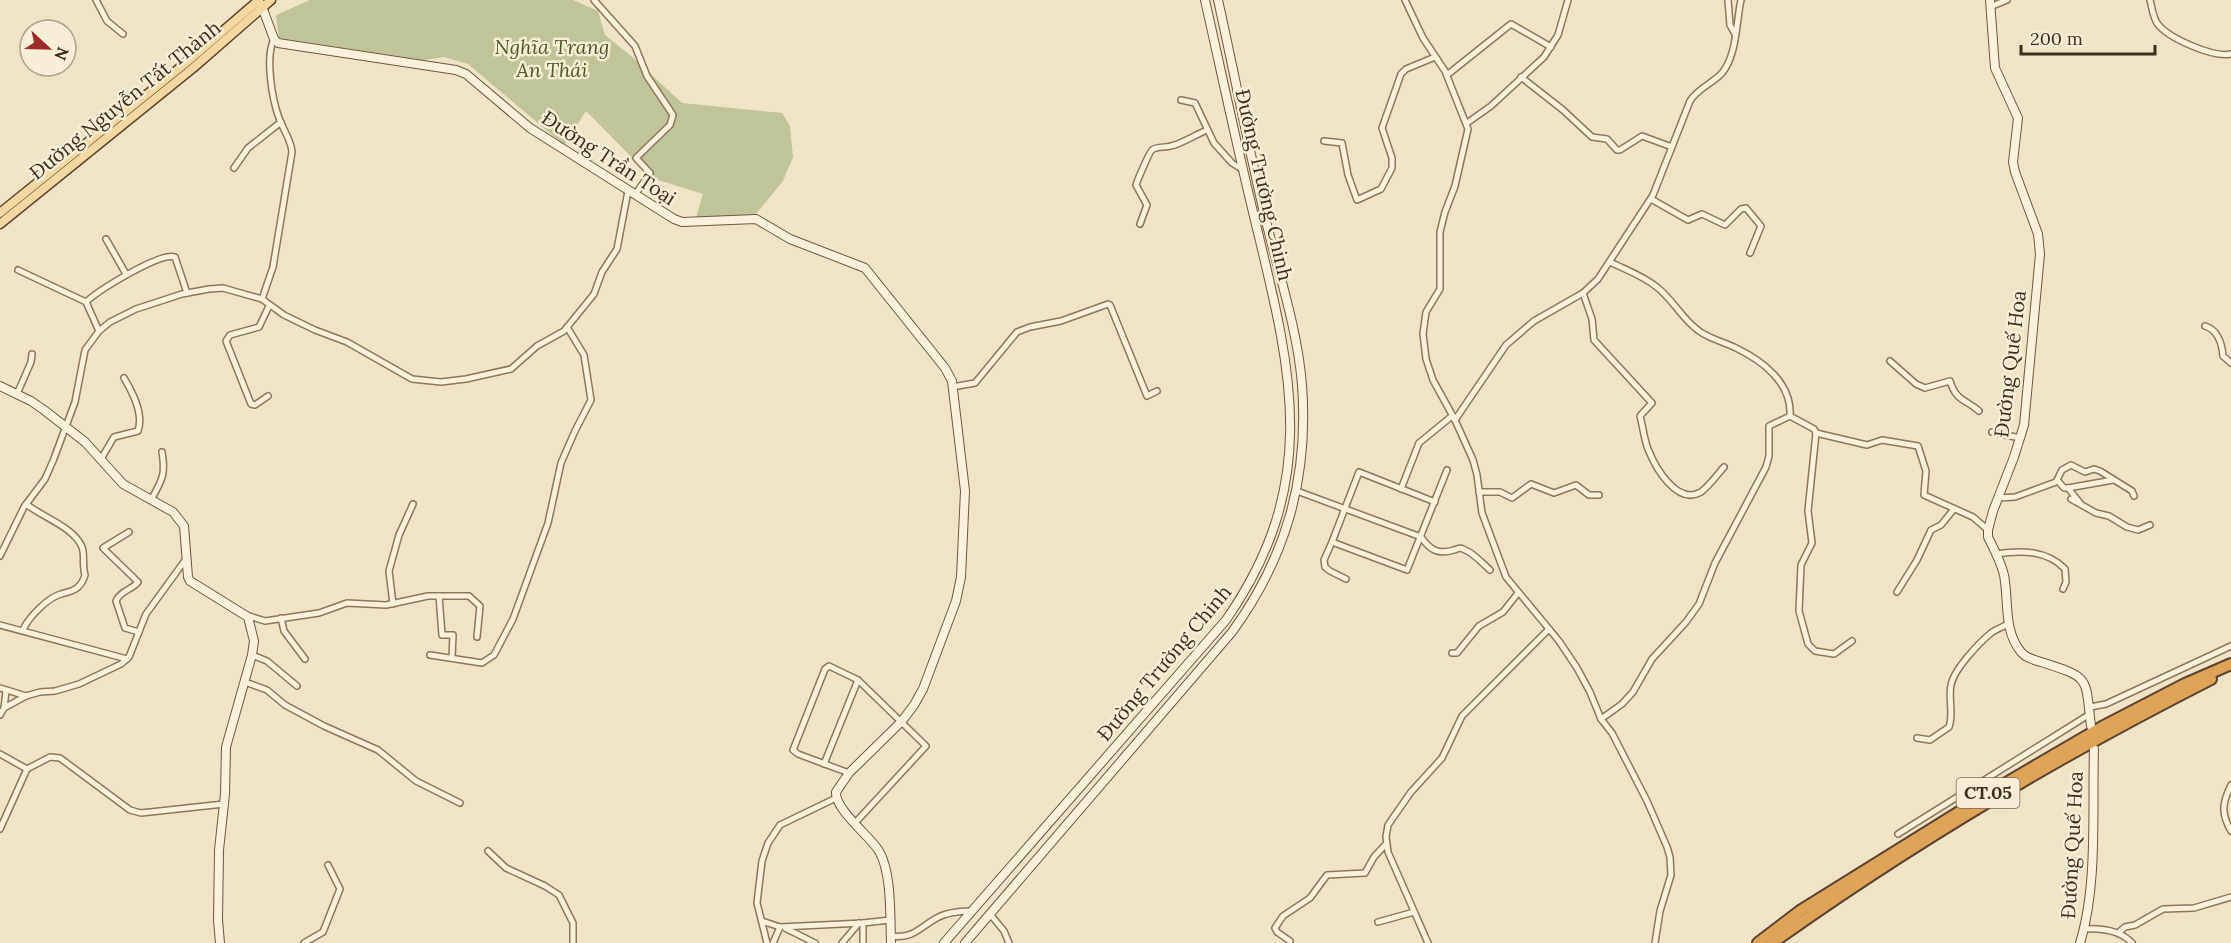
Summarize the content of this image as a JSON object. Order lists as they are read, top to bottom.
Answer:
{
  "streets": {
    "highway": ["CT.05"],
    "main road": ["Đường Nguyễn Tất Thành"],
    "street": ["Đường Trần Toại", "Đường Trường Chinh", "Đường Quế Hoa"]
  },
  "parks": ["Nghĩa Trang An Thái"],
  "scale_bar": "200 m",
  "north": "right"
}
